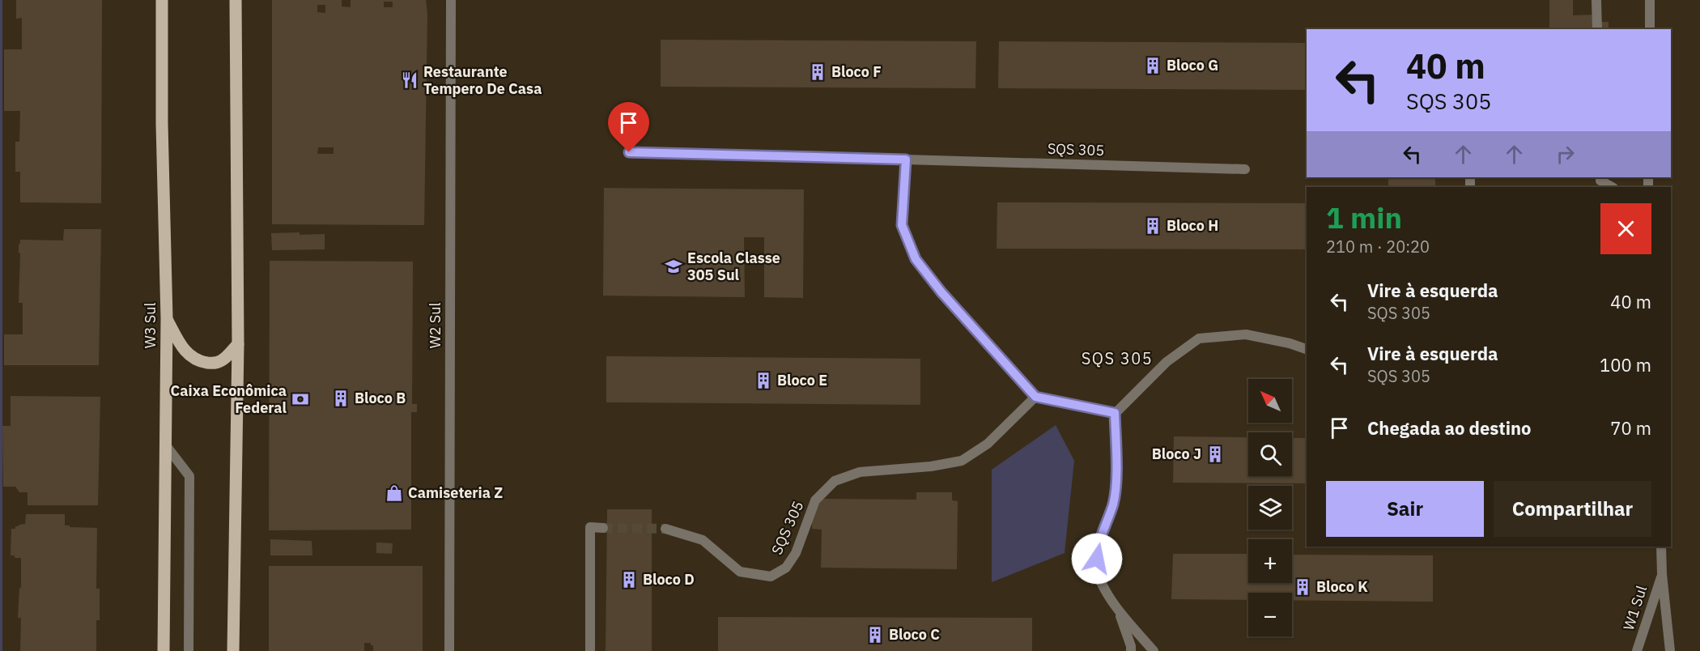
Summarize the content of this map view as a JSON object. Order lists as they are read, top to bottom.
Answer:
{
  "streets": {
    "main road": ["W3 Sul"],
    "street": ["SQS 305", "W2 Sul", "W1 Sul"]
  },
  "districts": ["SQS 305"],
  "places": {
    "building": [
      "Bloco G",
      "Bloco F",
      "Bloco H",
      "Bloco E",
      "Bloco B",
      "Bloco J",
      "Bloco D",
      "Bloco K",
      "Bloco C"
    ],
    "restaurant": ["Restaurante Tempero De Casa"],
    "school or university": ["Escola Classe 305 Sul"],
    "bank": ["Caixa Econômica Federal"],
    "shop": ["Camiseteria Z"]
  },
  "north": "top left",
  "page": {
    "turn": ["40 m", "SQS 305"],
    "heading": ["1 min", "210 m · 20:20"],
    "list": [
      {
        "name": "Vire à esquerda",
        "note": "SQS 305",
        "value": "40 m"
      },
      {
        "name": "Vire à esquerda",
        "note": "SQS 305",
        "value": "100 m"
      },
      {
        "name": "Chegada ao destino",
        "value": "70 m"
      }
    ],
    "map_buttons": ["+", "−"],
    "buttons": ["Sair", "Compartilhar"]
  }
}
